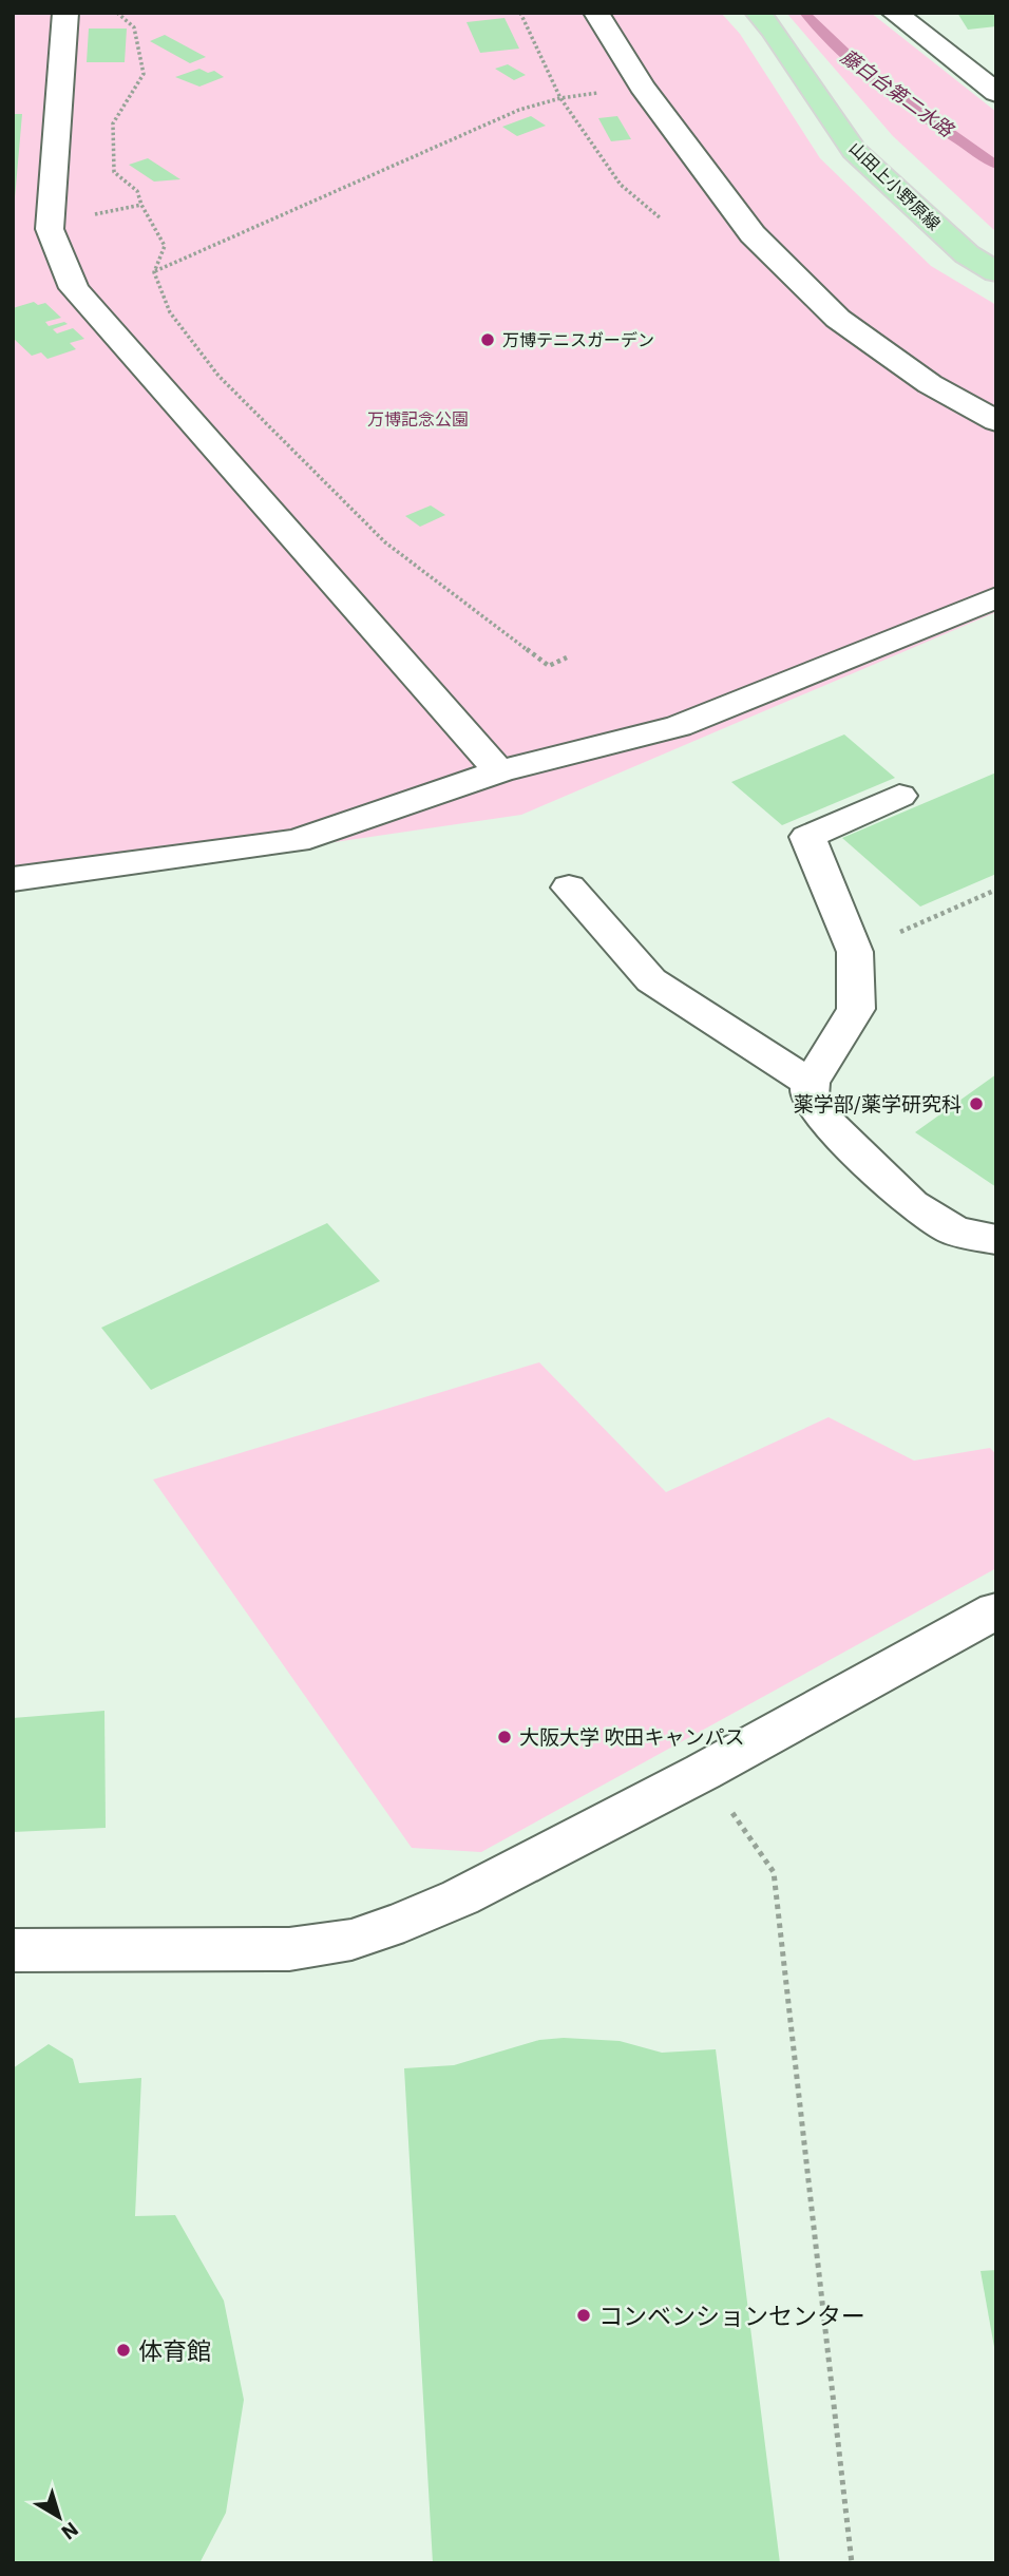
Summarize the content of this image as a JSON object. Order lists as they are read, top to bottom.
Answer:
{
  "streets": {
    "main road": ["山田上小野原線"]
  },
  "water": ["藤白台第二水路"],
  "parks": ["万博記念公園"],
  "places": [
    "万博テニスガーデン",
    "薬学部/薬学研究科",
    "大阪大学 吹田キャンパス",
    "コンベンションセンター",
    "体育館"
  ],
  "north": "bottom right"
}
